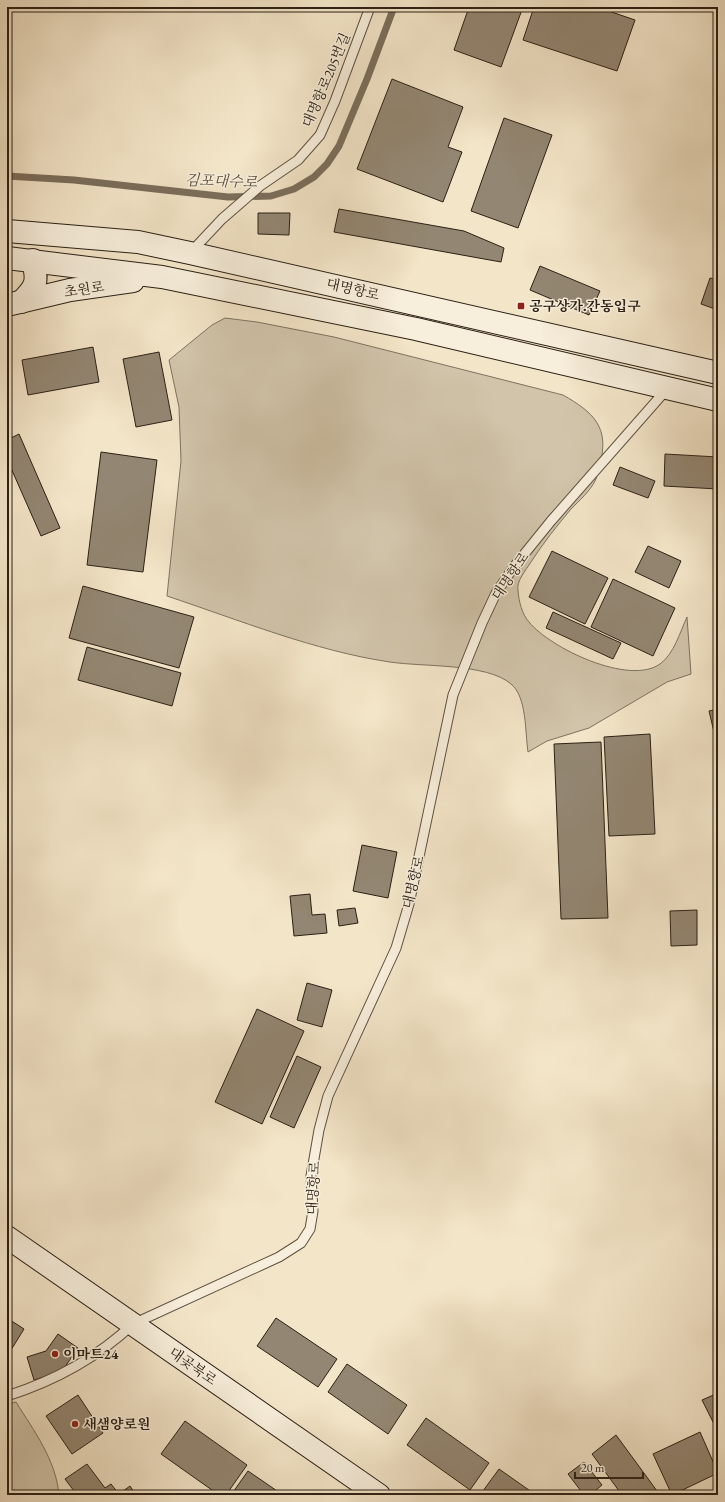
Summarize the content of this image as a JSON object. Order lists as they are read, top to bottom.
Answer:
{
  "streets": {
    "main road": ["초원로", "대명항로", "대곶북로"],
    "lane": ["대명항로205번길"]
  },
  "crossings": [
    ["대명항로205번길", "대명항로"],
    ["초원로", "대명항로"],
    ["대명항로", "대곶북로"]
  ],
  "water": ["김포대수로"],
  "places": {
    "transit": ["공구상가.간동입구"],
    "other": ["이마트24", "새샘양로원"]
  },
  "scale_bar": "20 m"
}
